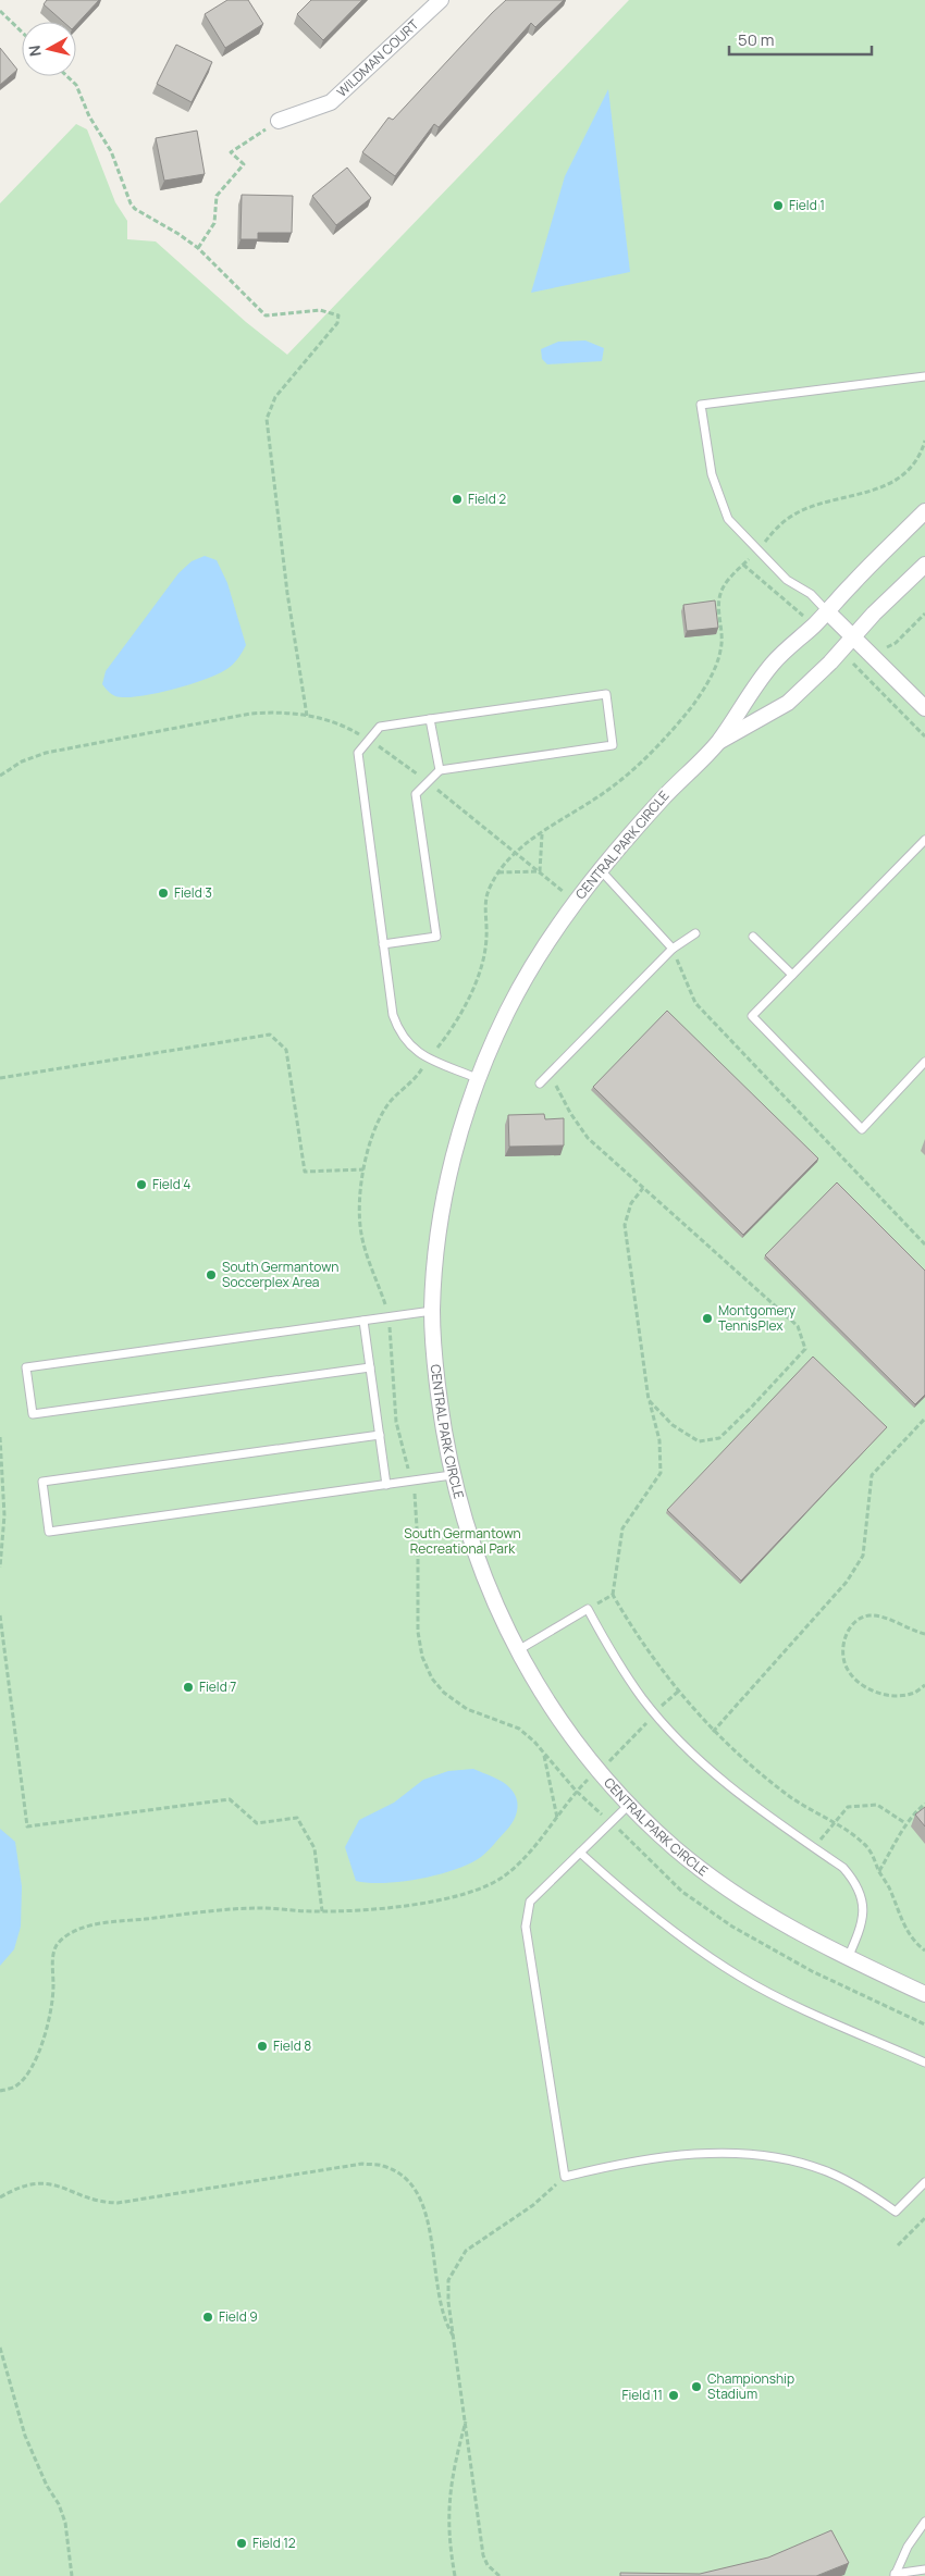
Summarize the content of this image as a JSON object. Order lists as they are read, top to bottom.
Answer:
{
  "streets": {
    "street": ["WILDMAN COURT", "CENTRAL PARK CIRCLE"]
  },
  "parks": ["South Germantown Recreational Park"],
  "places": [
    "Field 1",
    "Field 2",
    "Field 3",
    "Field 4",
    "South Germantown Soccerplex Area",
    "Montgomery TennisPlex",
    "Field 7",
    "Field 8",
    "Field 9",
    "Championship Stadium",
    "Field 11",
    "Field 12"
  ],
  "scale_bar": "50 m",
  "north": "left"
}
